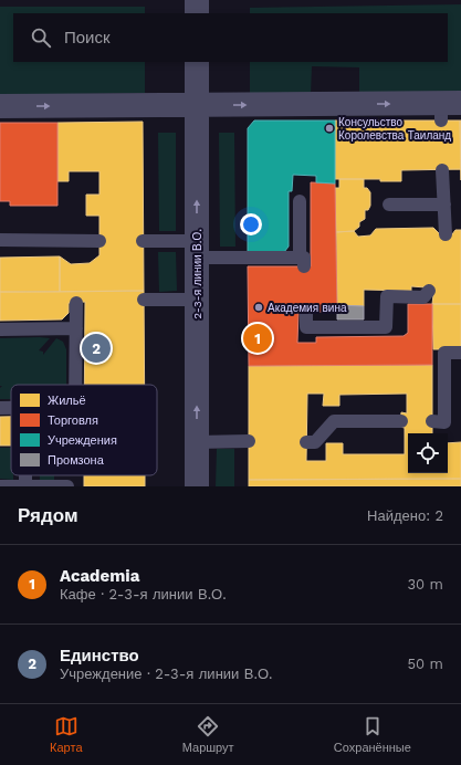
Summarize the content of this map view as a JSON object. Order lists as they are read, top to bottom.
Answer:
{
  "streets": {
    "street": ["2-3-я линии В.О."]
  },
  "one_way": ["2-3-я линии В.О."],
  "places": ["Консульство Королевства Таиланд", "Академия вина"],
  "legend": [
    "Жильё",
    "Торговля",
    "Учреждения",
    "Промзона"
  ],
  "page": {
    "search": "Поиск",
    "pins": ["1", "2"],
    "heading": ["Рядом", "Найдено: 2"],
    "list": [
      {
        "mark": "1",
        "name": "Academia",
        "note": "Кафе · 2-3-я линии В.О.",
        "value": "30 m"
      },
      {
        "mark": "2",
        "name": "Единство",
        "note": "Учреждение · 2-3-я линии В.О.",
        "value": "50 m"
      }
    ],
    "nav": ["Карта", "Маршрут", "Сохранённые"]
  }
}
